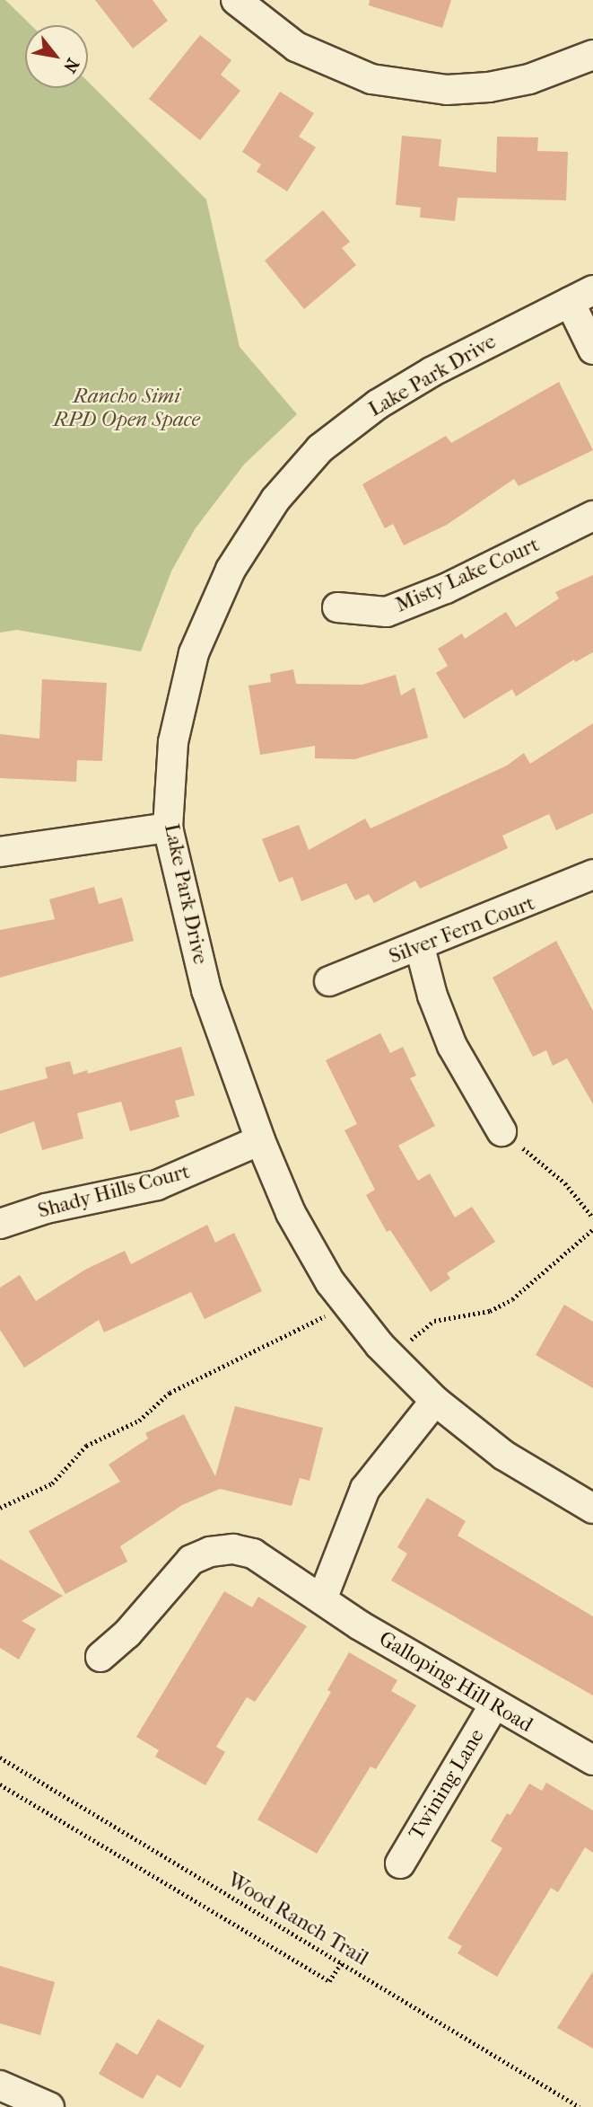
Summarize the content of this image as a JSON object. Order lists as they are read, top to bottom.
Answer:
{
  "streets": {
    "street": [
      "Lake Park Drive",
      "Misty Lake Court",
      "Silver Fern Court",
      "Shady Hills Court",
      "Galloping Hill Road",
      "Twining Lane"
    ],
    "path": ["Wood Ranch Trail"]
  },
  "crossings": [
    ["Lake Park Drive", "Shady Hills Court"],
    ["Galloping Hill Road", "Twining Lane"]
  ],
  "parks": ["Rancho Simi RPD Open Space"],
  "north": "bottom right"
}
